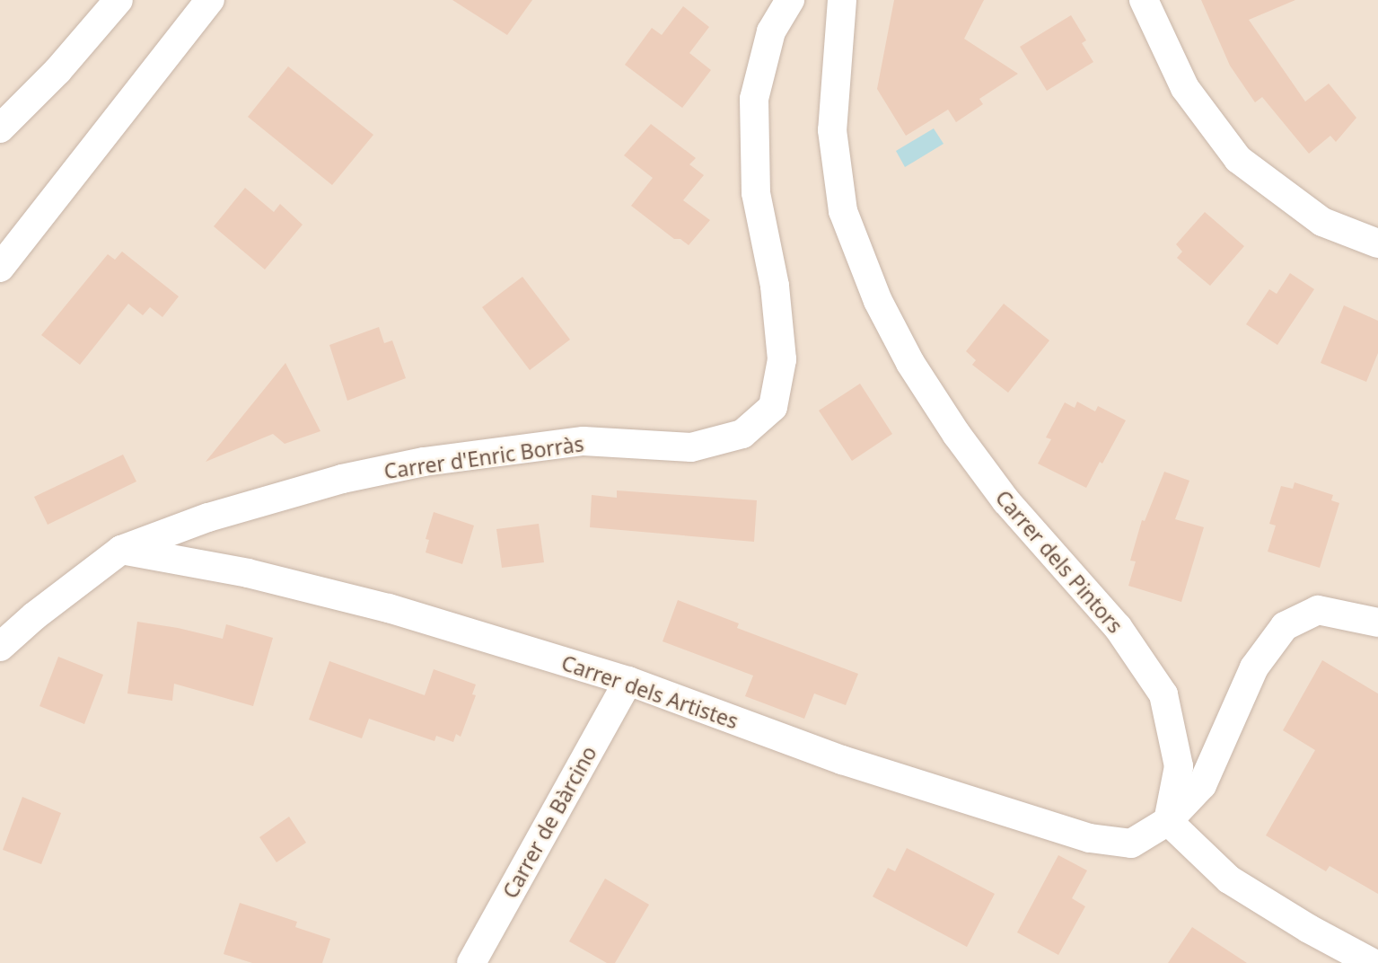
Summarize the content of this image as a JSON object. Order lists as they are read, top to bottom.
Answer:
{
  "streets": {
    "street": [
      "Carrer d'Enric Borràs",
      "Carrer dels Pintors",
      "Carrer dels Artistes",
      "Carrer de Bàrcino"
    ]
  },
  "crossings": [
    ["Carrer d'Enric Borràs", "Carrer dels Artistes"],
    ["Carrer dels Pintors", "Carrer dels Artistes"],
    ["Carrer dels Artistes", "Carrer de Bàrcino"]
  ]
}
